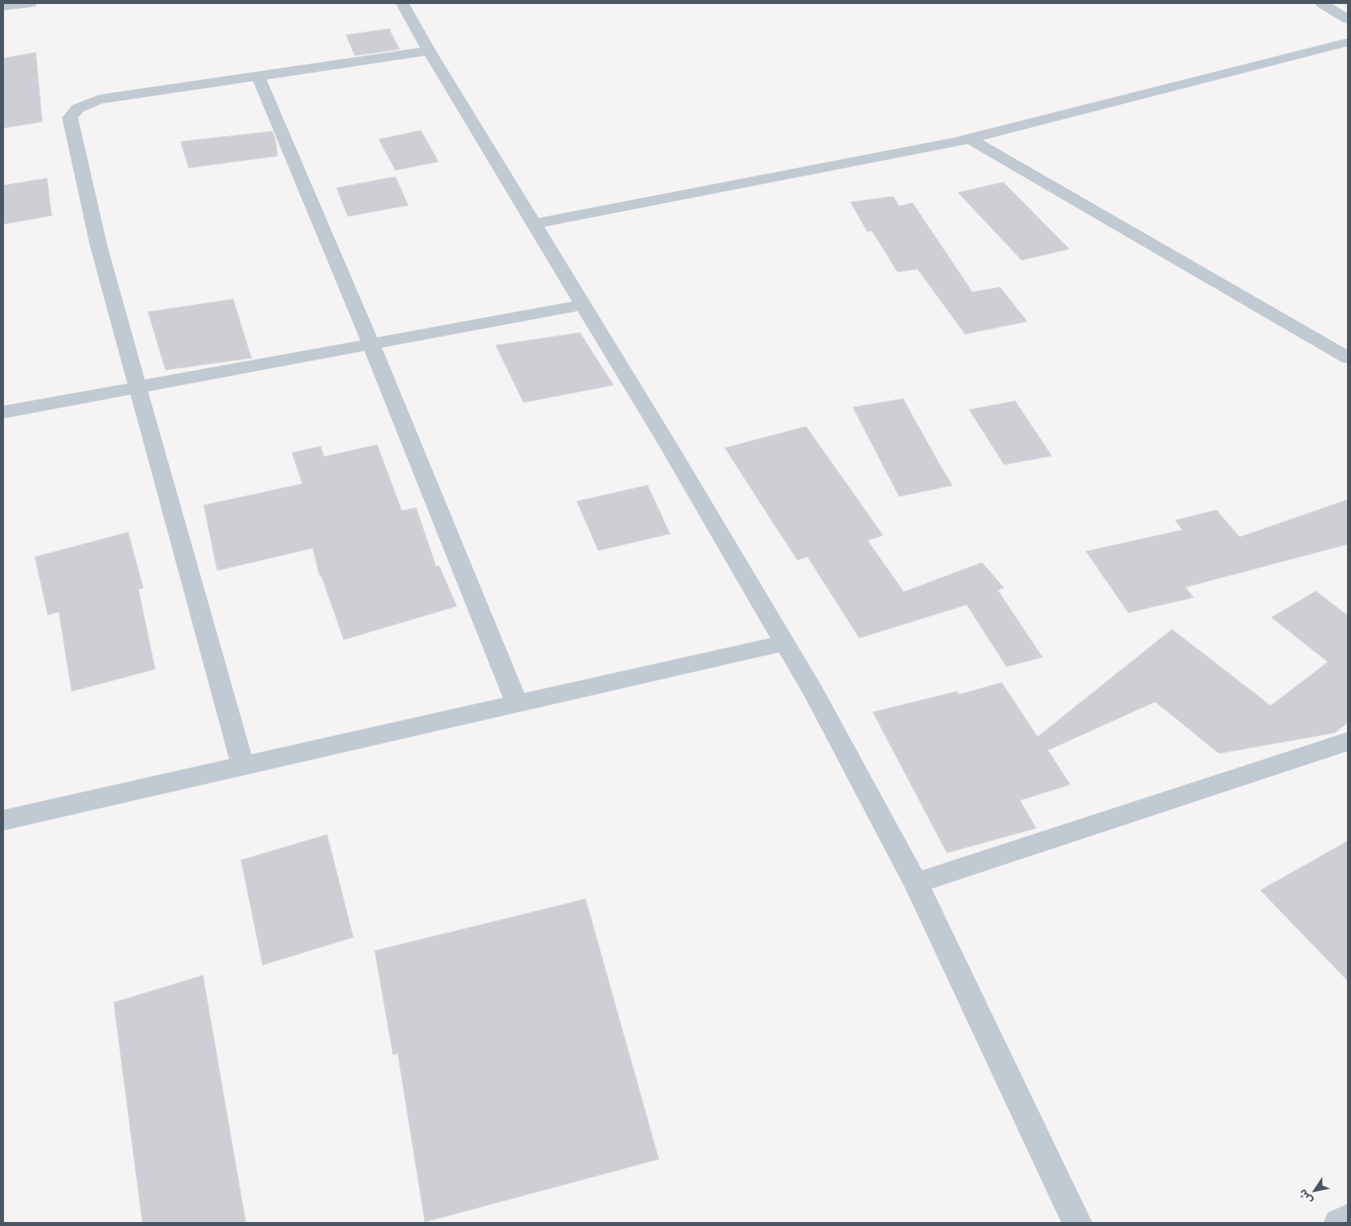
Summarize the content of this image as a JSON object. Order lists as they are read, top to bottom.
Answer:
{
  "north": "bottom left"
}
